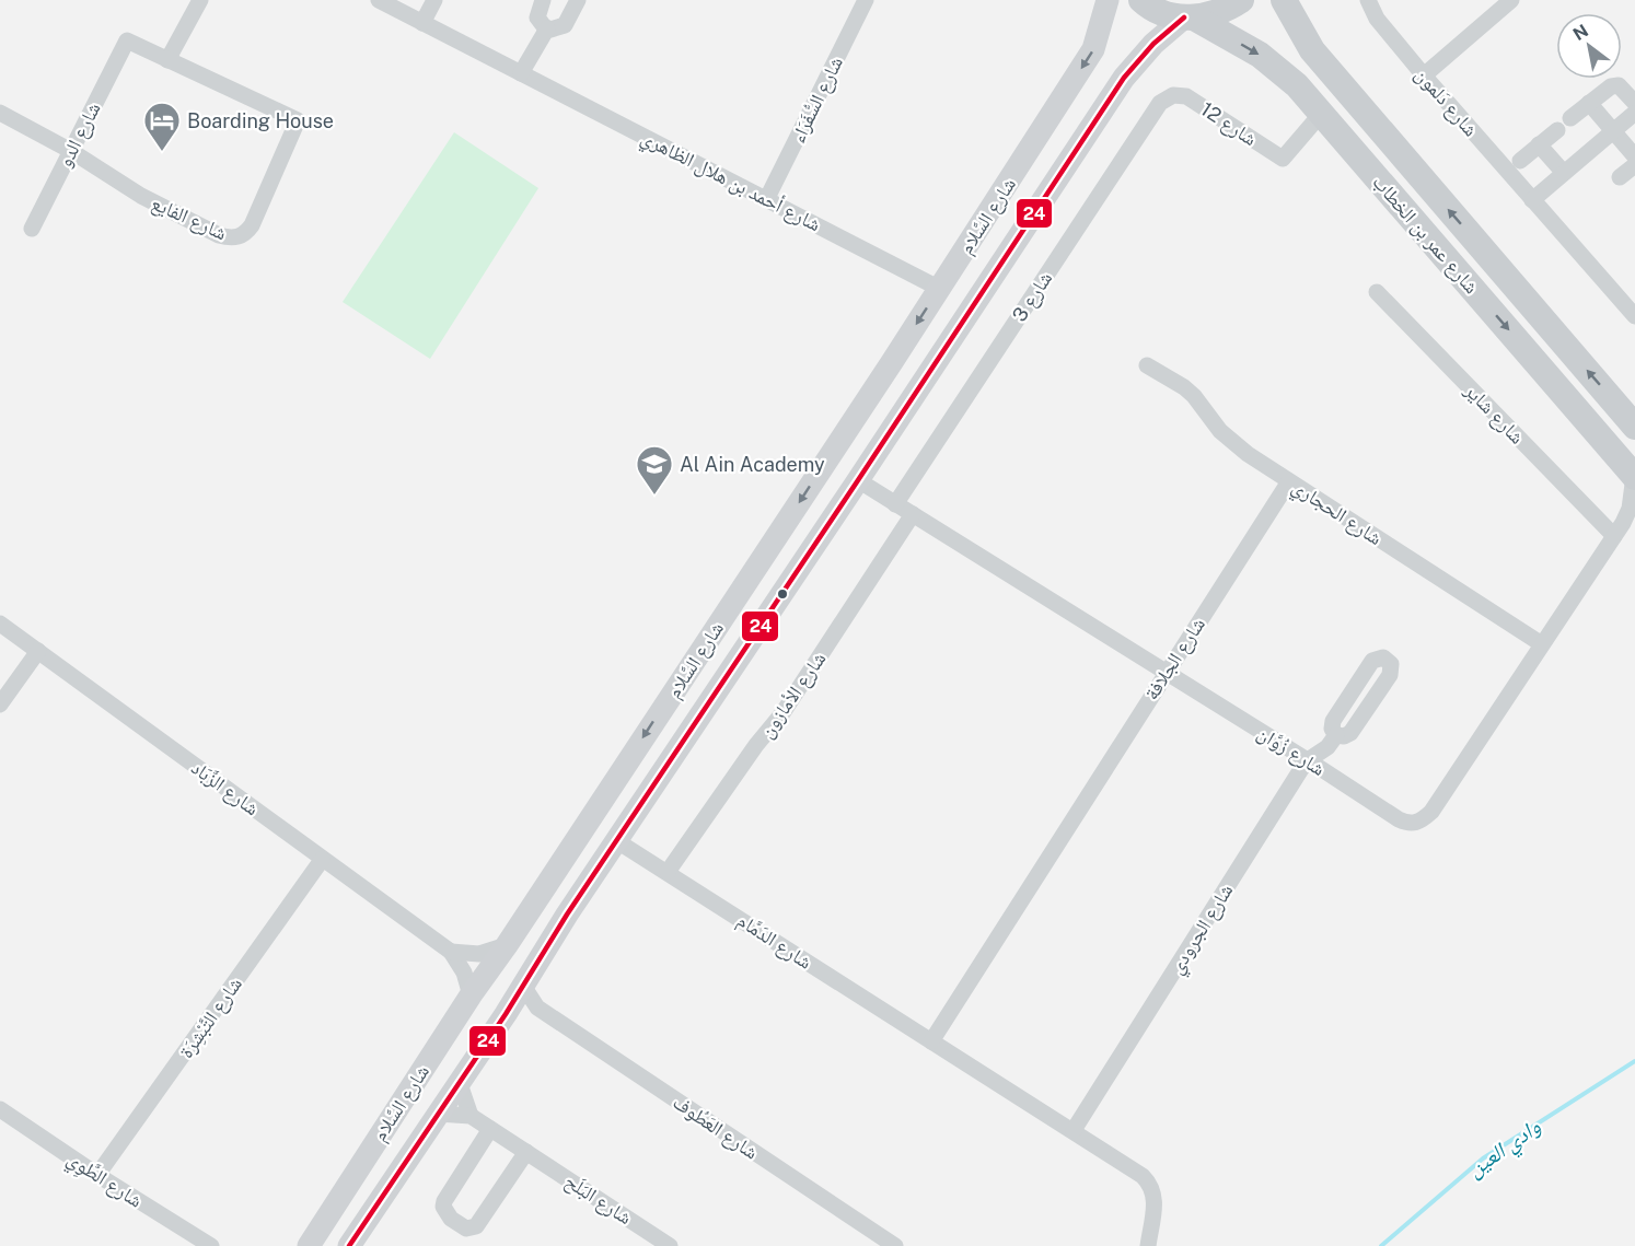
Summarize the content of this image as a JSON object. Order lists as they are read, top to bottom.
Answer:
{
  "streets": {
    "main road": ["شارع عمر بن الخطاب"],
    "street": [
      "شارع السُّفَرَاء",
      "شارع دَلمون",
      "شارع 12",
      "شارع الدو",
      "شارع أحمد بن هلال الظاهري",
      "شارع السَّلام",
      "شارع الفايع",
      "شارع 3",
      "شارع شاير",
      "شارع الحجاري",
      "شارع الجلافة",
      "شارع الأمازون",
      "شارع زُوَّان",
      "شارع الزَّبَاد",
      "شارع الجرودي",
      "شارع الدَمَّام",
      "شارع التَّبْشِرَة",
      "شارع العَطُوف",
      "شارع الطَّوِي",
      "شارع البَلَح"
    ]
  },
  "crossings": [
    ["شارع السُّفَرَاء", "شارع أحمد بن هلال الظاهري"],
    ["شارع 12", "شارع عمر بن الخطاب"],
    ["شارع 12", "شارع 3"],
    ["شارع الدو", "شارع الفايع"],
    ["شارع أحمد بن هلال الظاهري", "شارع السَّلام"],
    ["شارع السَّلام", "شارع عمر بن الخطاب"],
    ["شارع السَّلام", "شارع زُوَّان"],
    ["شارع السَّلام", "شارع الزَّبَاد"],
    ["شارع السَّلام", "شارع الدَمَّام"],
    ["شارع السَّلام", "شارع العَطُوف"],
    ["شارع السَّلام", "شارع البَلَح"],
    ["شارع عمر بن الخطاب", "شارع زُوَّان"],
    ["شارع 3", "شارع زُوَّان"],
    ["شارع شاير", "شارع زُوَّان"],
    ["شارع الحجاري", "شارع الجلافة"],
    ["شارع الحجاري", "شارع زُوَّان"],
    ["شارع الجلافة", "شارع زُوَّان"],
    ["شارع الجلافة", "شارع الدَمَّام"],
    ["شارع الأمازون", "شارع زُوَّان"],
    ["شارع الأمازون", "شارع الدَمَّام"],
    ["شارع زُوَّان", "شارع الجرودي"],
    ["شارع الزَّبَاد", "شارع التَّبْشِرَة"],
    ["شارع الجرودي", "شارع الدَمَّام"],
    ["شارع التَّبْشِرَة", "شارع الطَّوِي"]
  ],
  "water": ["وادي العين"],
  "places": {
    "hotel": ["Boarding House"],
    "school or university": ["Al Ain Academy"]
  },
  "lines": ["transit line 24"],
  "north": "top left"
}
